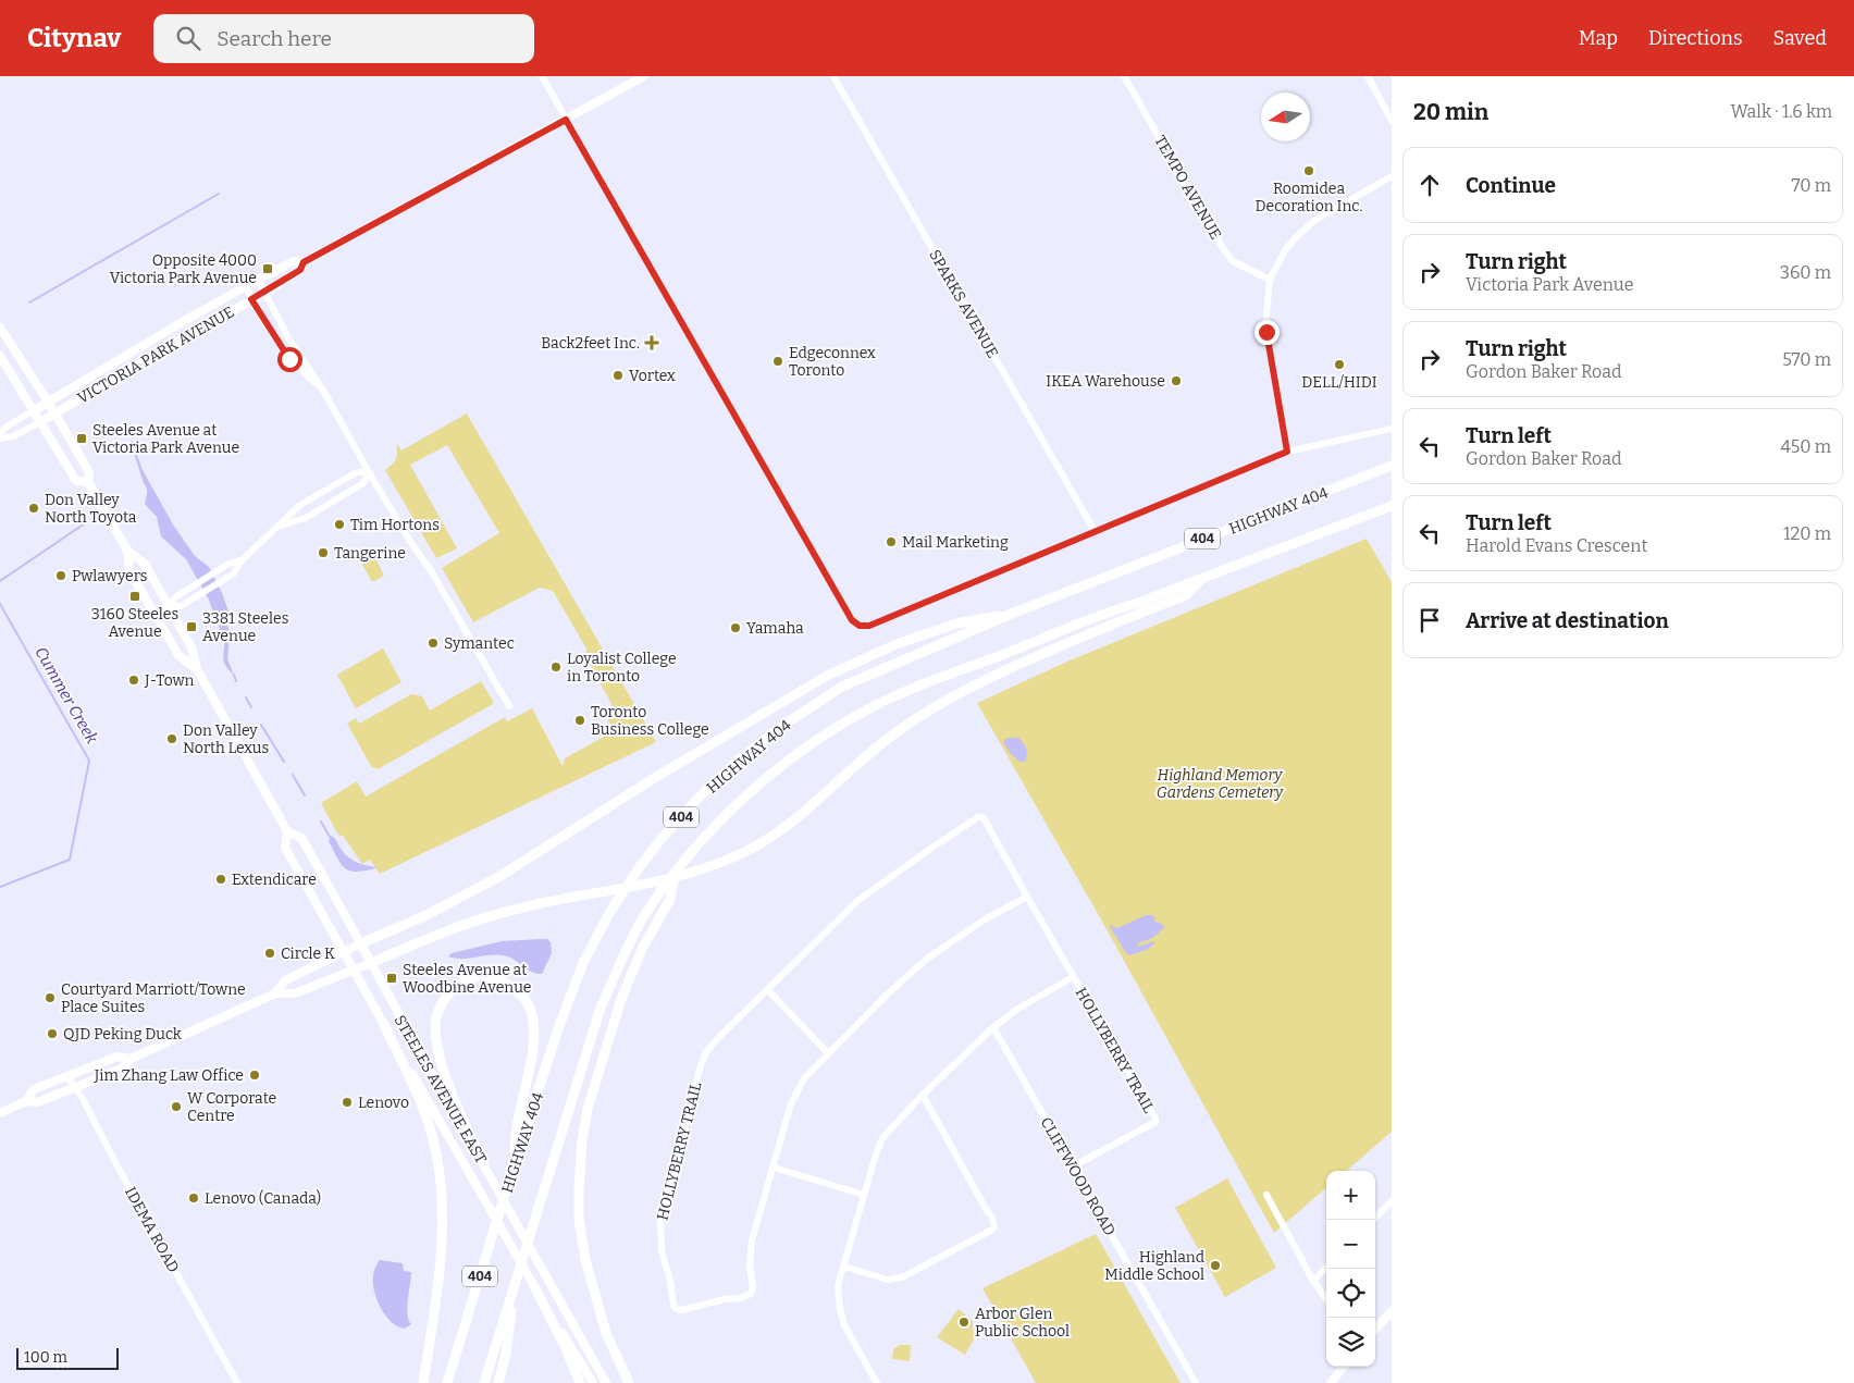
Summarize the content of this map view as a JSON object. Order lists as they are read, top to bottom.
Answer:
{
  "streets": {
    "highway": ["HIGHWAY 404", "404"],
    "main road": ["VICTORIA PARK AVENUE", "STEELES AVENUE EAST"],
    "street": [
      "TEMPO AVENUE",
      "SPARKS AVENUE",
      "HOLLYBERRY TRAIL",
      "CLIFFWOOD ROAD",
      "IDEMA ROAD"
    ]
  },
  "crossings": [
    ["VICTORIA PARK AVENUE", "STEELES AVENUE EAST"],
    ["HOLLYBERRY TRAIL", "CLIFFWOOD ROAD"]
  ],
  "water": ["Cummer Creek"],
  "parks": ["Highland Memory Gardens Cemetery"],
  "places": {
    "other": [
      "Roomidea Decoration Inc.",
      "Edgeconnex Toronto",
      "DELL/HIDI",
      "Vortex",
      "IKEA Warehouse",
      "Don Valley North Toyota",
      "Tim Hortons",
      "Mail Marketing",
      "Tangerine",
      "Pwlawyers",
      "Yamaha",
      "Symantec",
      "Loyalist College in Toronto",
      "J-Town",
      "Toronto Business College",
      "Don Valley North Lexus",
      "Extendicare",
      "Circle K",
      "Courtyard Marriott/Towne Place Suites",
      "QJD Peking Duck",
      "Jim Zhang Law Office",
      "Lenovo",
      "W Corporate Centre",
      "Lenovo (Canada)",
      "Highland Middle School",
      "Arbor Glen Public School"
    ],
    "transit": [
      "Opposite 4000 Victoria Park Avenue",
      "Steeles Avenue at Victoria Park Avenue",
      "3160 Steeles Avenue",
      "3381 Steeles Avenue",
      "Steeles Avenue at Woodbine Avenue"
    ],
    "health": ["Back2feet Inc."]
  },
  "scale_bar": "100 m",
  "north": "left",
  "page": {
    "header": "Citynav",
    "search": "Search here",
    "nav": ["Map", "Directions", "Saved"],
    "heading": ["20 min", "Walk · 1.6 km"],
    "list": [
      ["Continue", "70 m"],
      ["Turn right", "Victoria Park Avenue", "360 m"],
      ["Turn right", "Gordon Baker Road", "570 m"],
      ["Turn left", "Gordon Baker Road", "450 m"],
      ["Turn left", "Harold Evans Crescent", "120 m"],
      "Arrive at destination"
    ],
    "map_buttons": ["+", "−"],
    "scale": "100 m"
  }
}
